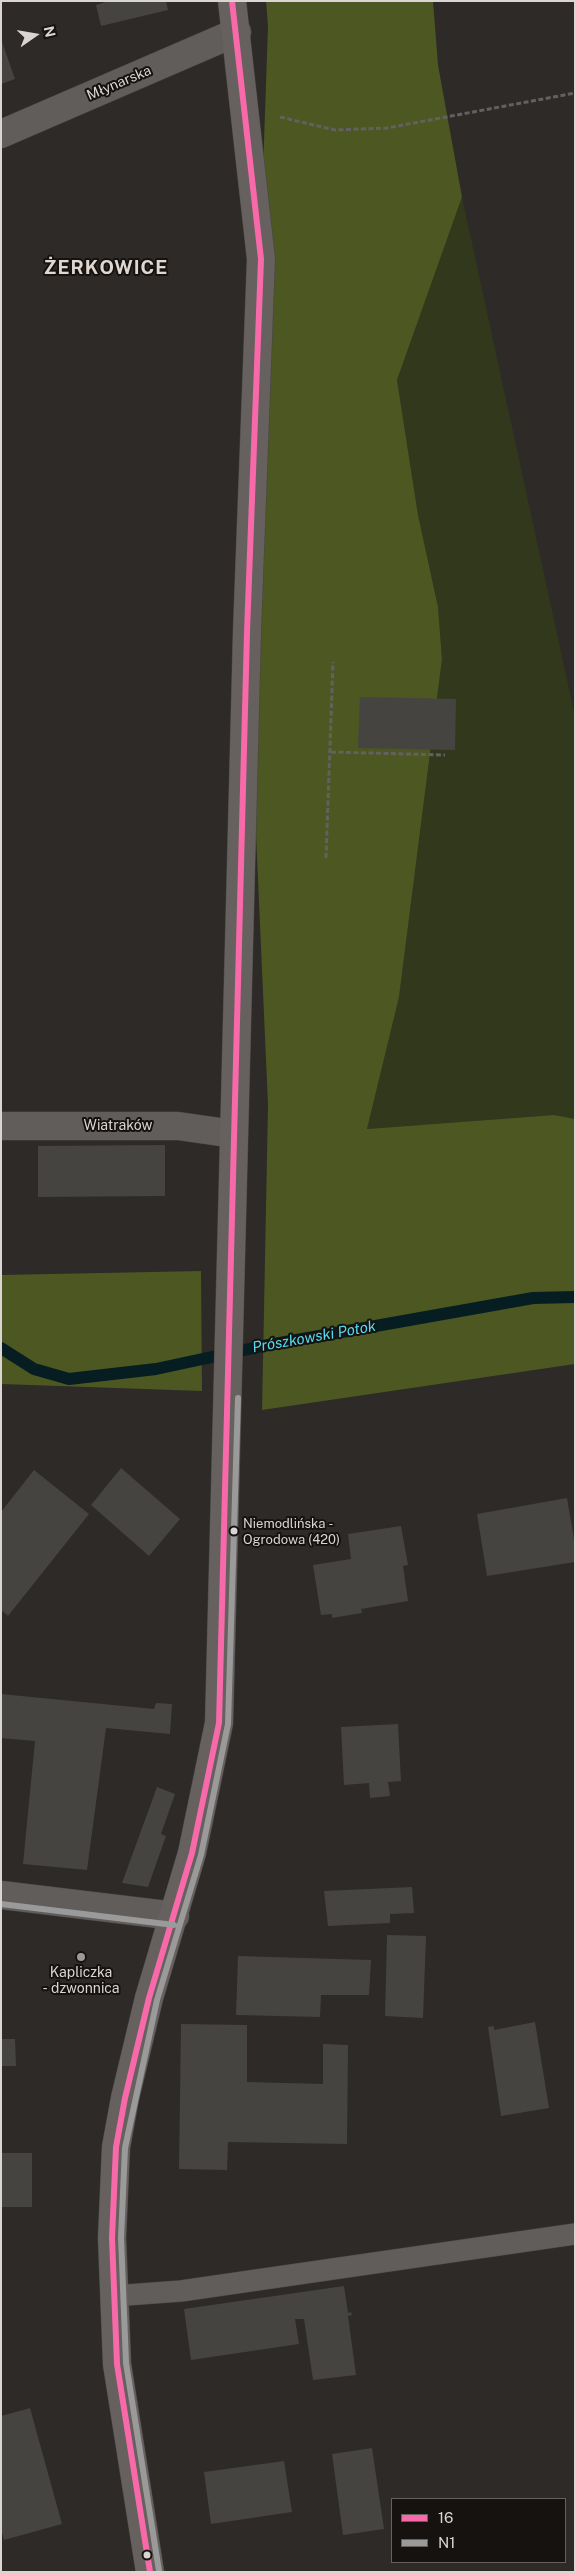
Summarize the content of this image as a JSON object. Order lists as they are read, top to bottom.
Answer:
{
  "streets": {
    "street": ["Młynarska", "Wiatraków"]
  },
  "districts": ["ŻERKOWICE"],
  "water": ["Prószkowski Potok"],
  "places": ["Niemodlińska - Ogrodowa (420)", "Kapliczka - dzwonnica"],
  "lines": ["transit line 16", "transit line N1"],
  "legend": ["16", "N1"],
  "north": "right"
}
